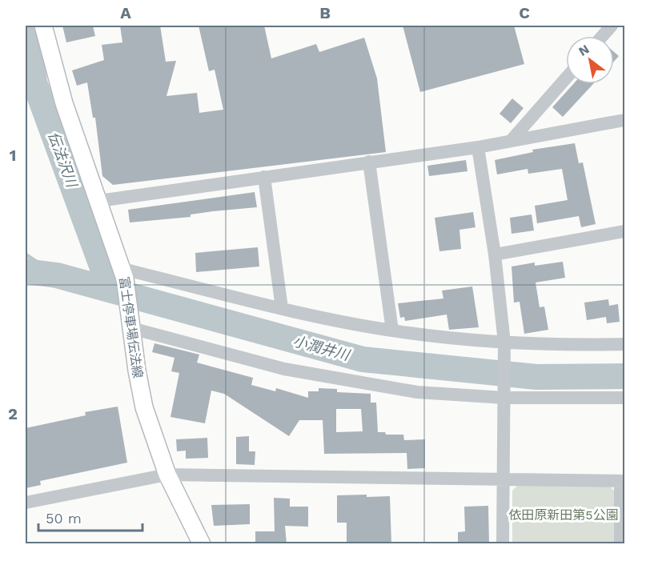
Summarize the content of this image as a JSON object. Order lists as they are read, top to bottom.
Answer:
{
  "streets": {
    "main road": ["富士停車場伝法線"]
  },
  "water": ["伝法沢川", "小潤井川"],
  "parks": ["依田原新田第5公園"],
  "scale_bar": "50 m",
  "north": "top left",
  "grid": {
    "columns": ["A", "B", "C"],
    "rows": ["1", "2"]
  }
}
